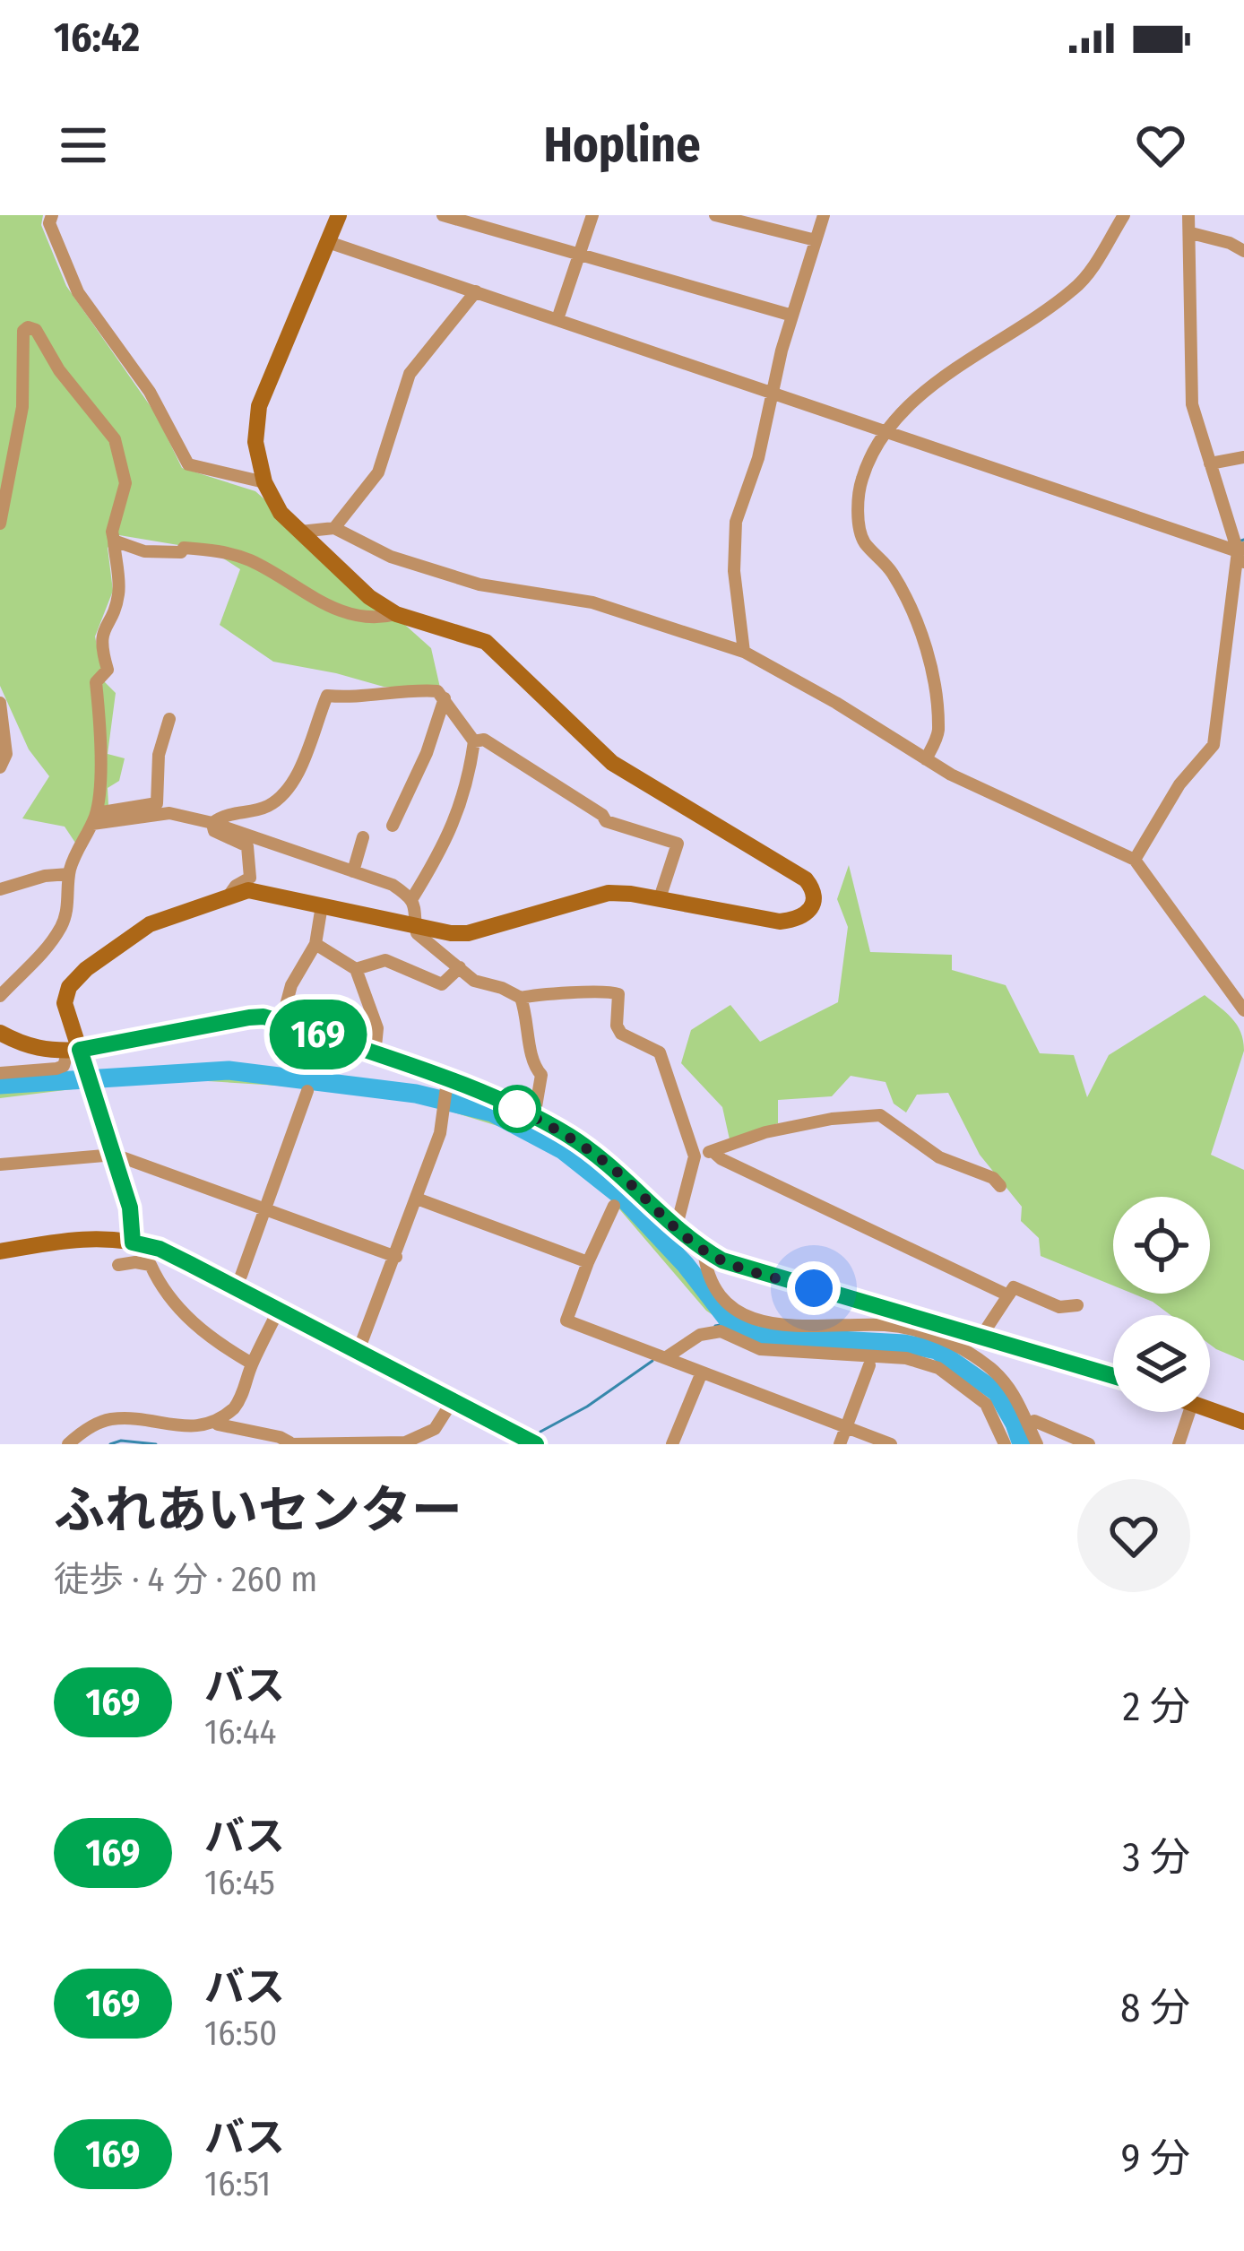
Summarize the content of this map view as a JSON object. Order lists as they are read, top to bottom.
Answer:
{
  "lines": ["bus line 169"],
  "page": {
    "status": "16:42",
    "header": "Hopline",
    "on_map": "169",
    "heading": ["ふれあいセンター", "徒歩 · 4 分 · 260 m"],
    "list": [
      {
        "mark": "169",
        "name": "バス",
        "note": "16:44",
        "value": "2 分"
      },
      {
        "mark": "169",
        "name": "バス",
        "note": "16:45",
        "value": "3 分"
      },
      {
        "mark": "169",
        "name": "バス",
        "note": "16:50",
        "value": "8 分"
      },
      {
        "mark": "169",
        "name": "バス",
        "note": "16:51",
        "value": "9 分"
      }
    ]
  }
}
